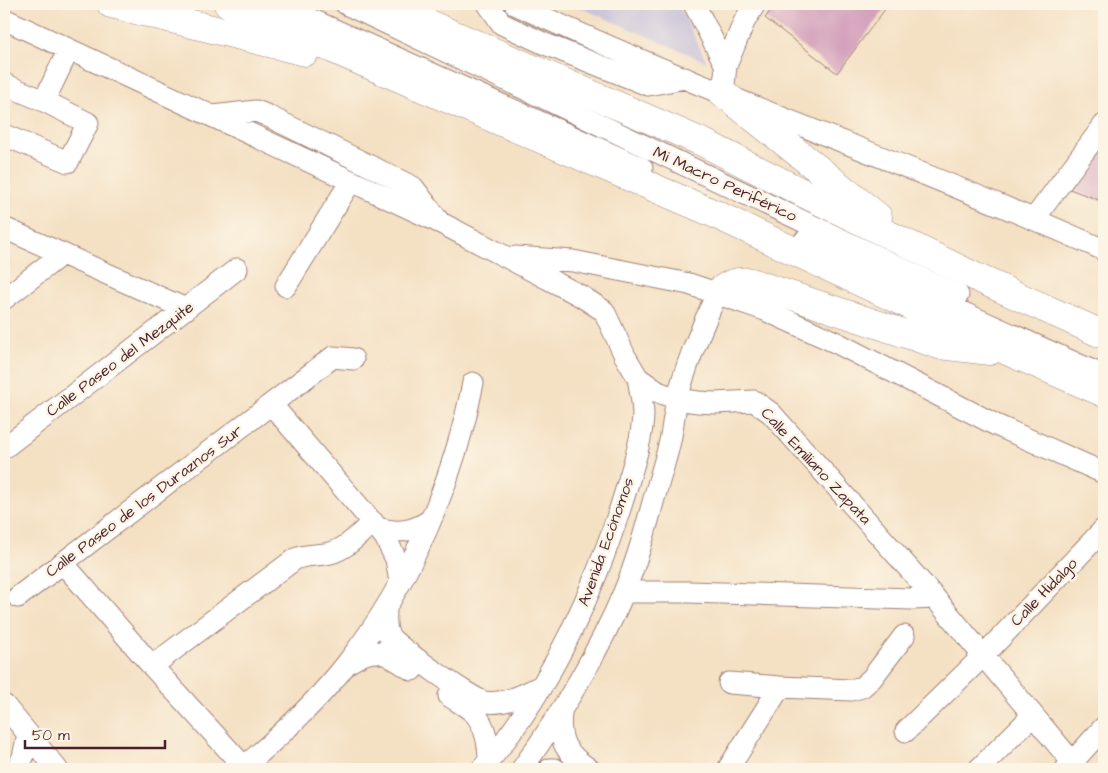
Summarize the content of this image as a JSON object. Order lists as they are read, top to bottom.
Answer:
{
  "streets": {
    "street": [
      "Mi Macro Periférico",
      "Calle Paseo del Mezquite",
      "Calle Emiliano Zapata",
      "Calle Paseo de los Duraznos Sur",
      "Avenida Ecónomos",
      "Calle Hidalgo"
    ]
  },
  "crossings": [
    ["Calle Emiliano Zapata", "Avenida Ecónomos"],
    ["Calle Emiliano Zapata", "Calle Hidalgo"]
  ],
  "scale_bar": "50 m"
}
